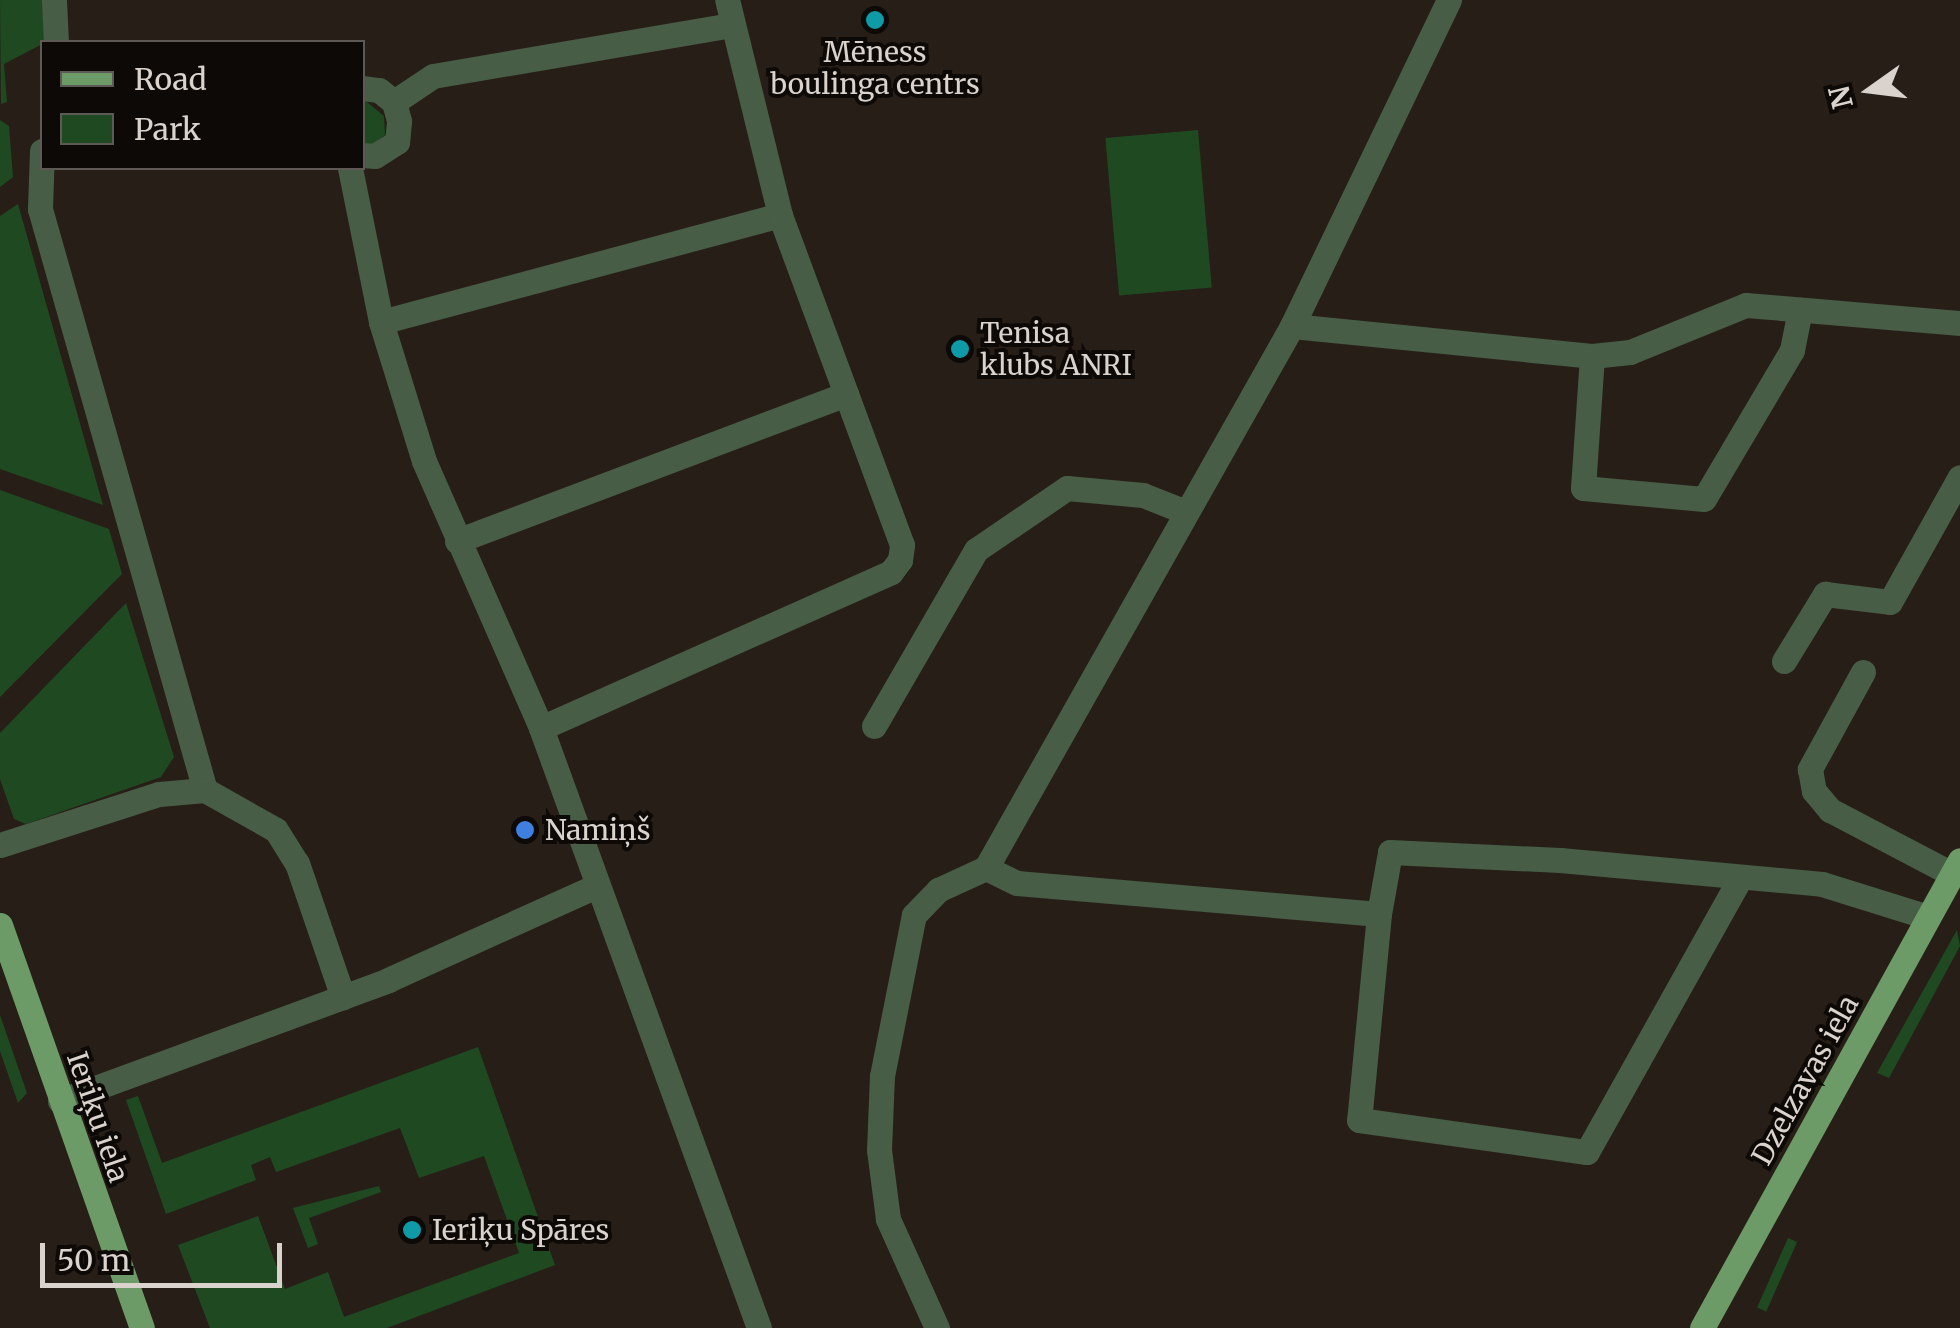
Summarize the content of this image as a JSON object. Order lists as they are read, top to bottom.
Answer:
{
  "streets": {
    "main road": ["Dzelzavas iela", "Ieriķu iela"]
  },
  "places": [
    "Mēness boulinga centrs",
    "Tenisa klubs ANRI",
    "Namiņš",
    "Ieriķu Spāres"
  ],
  "legend": ["Road", "Park"],
  "scale_bar": "50 m",
  "north": "left"
}
